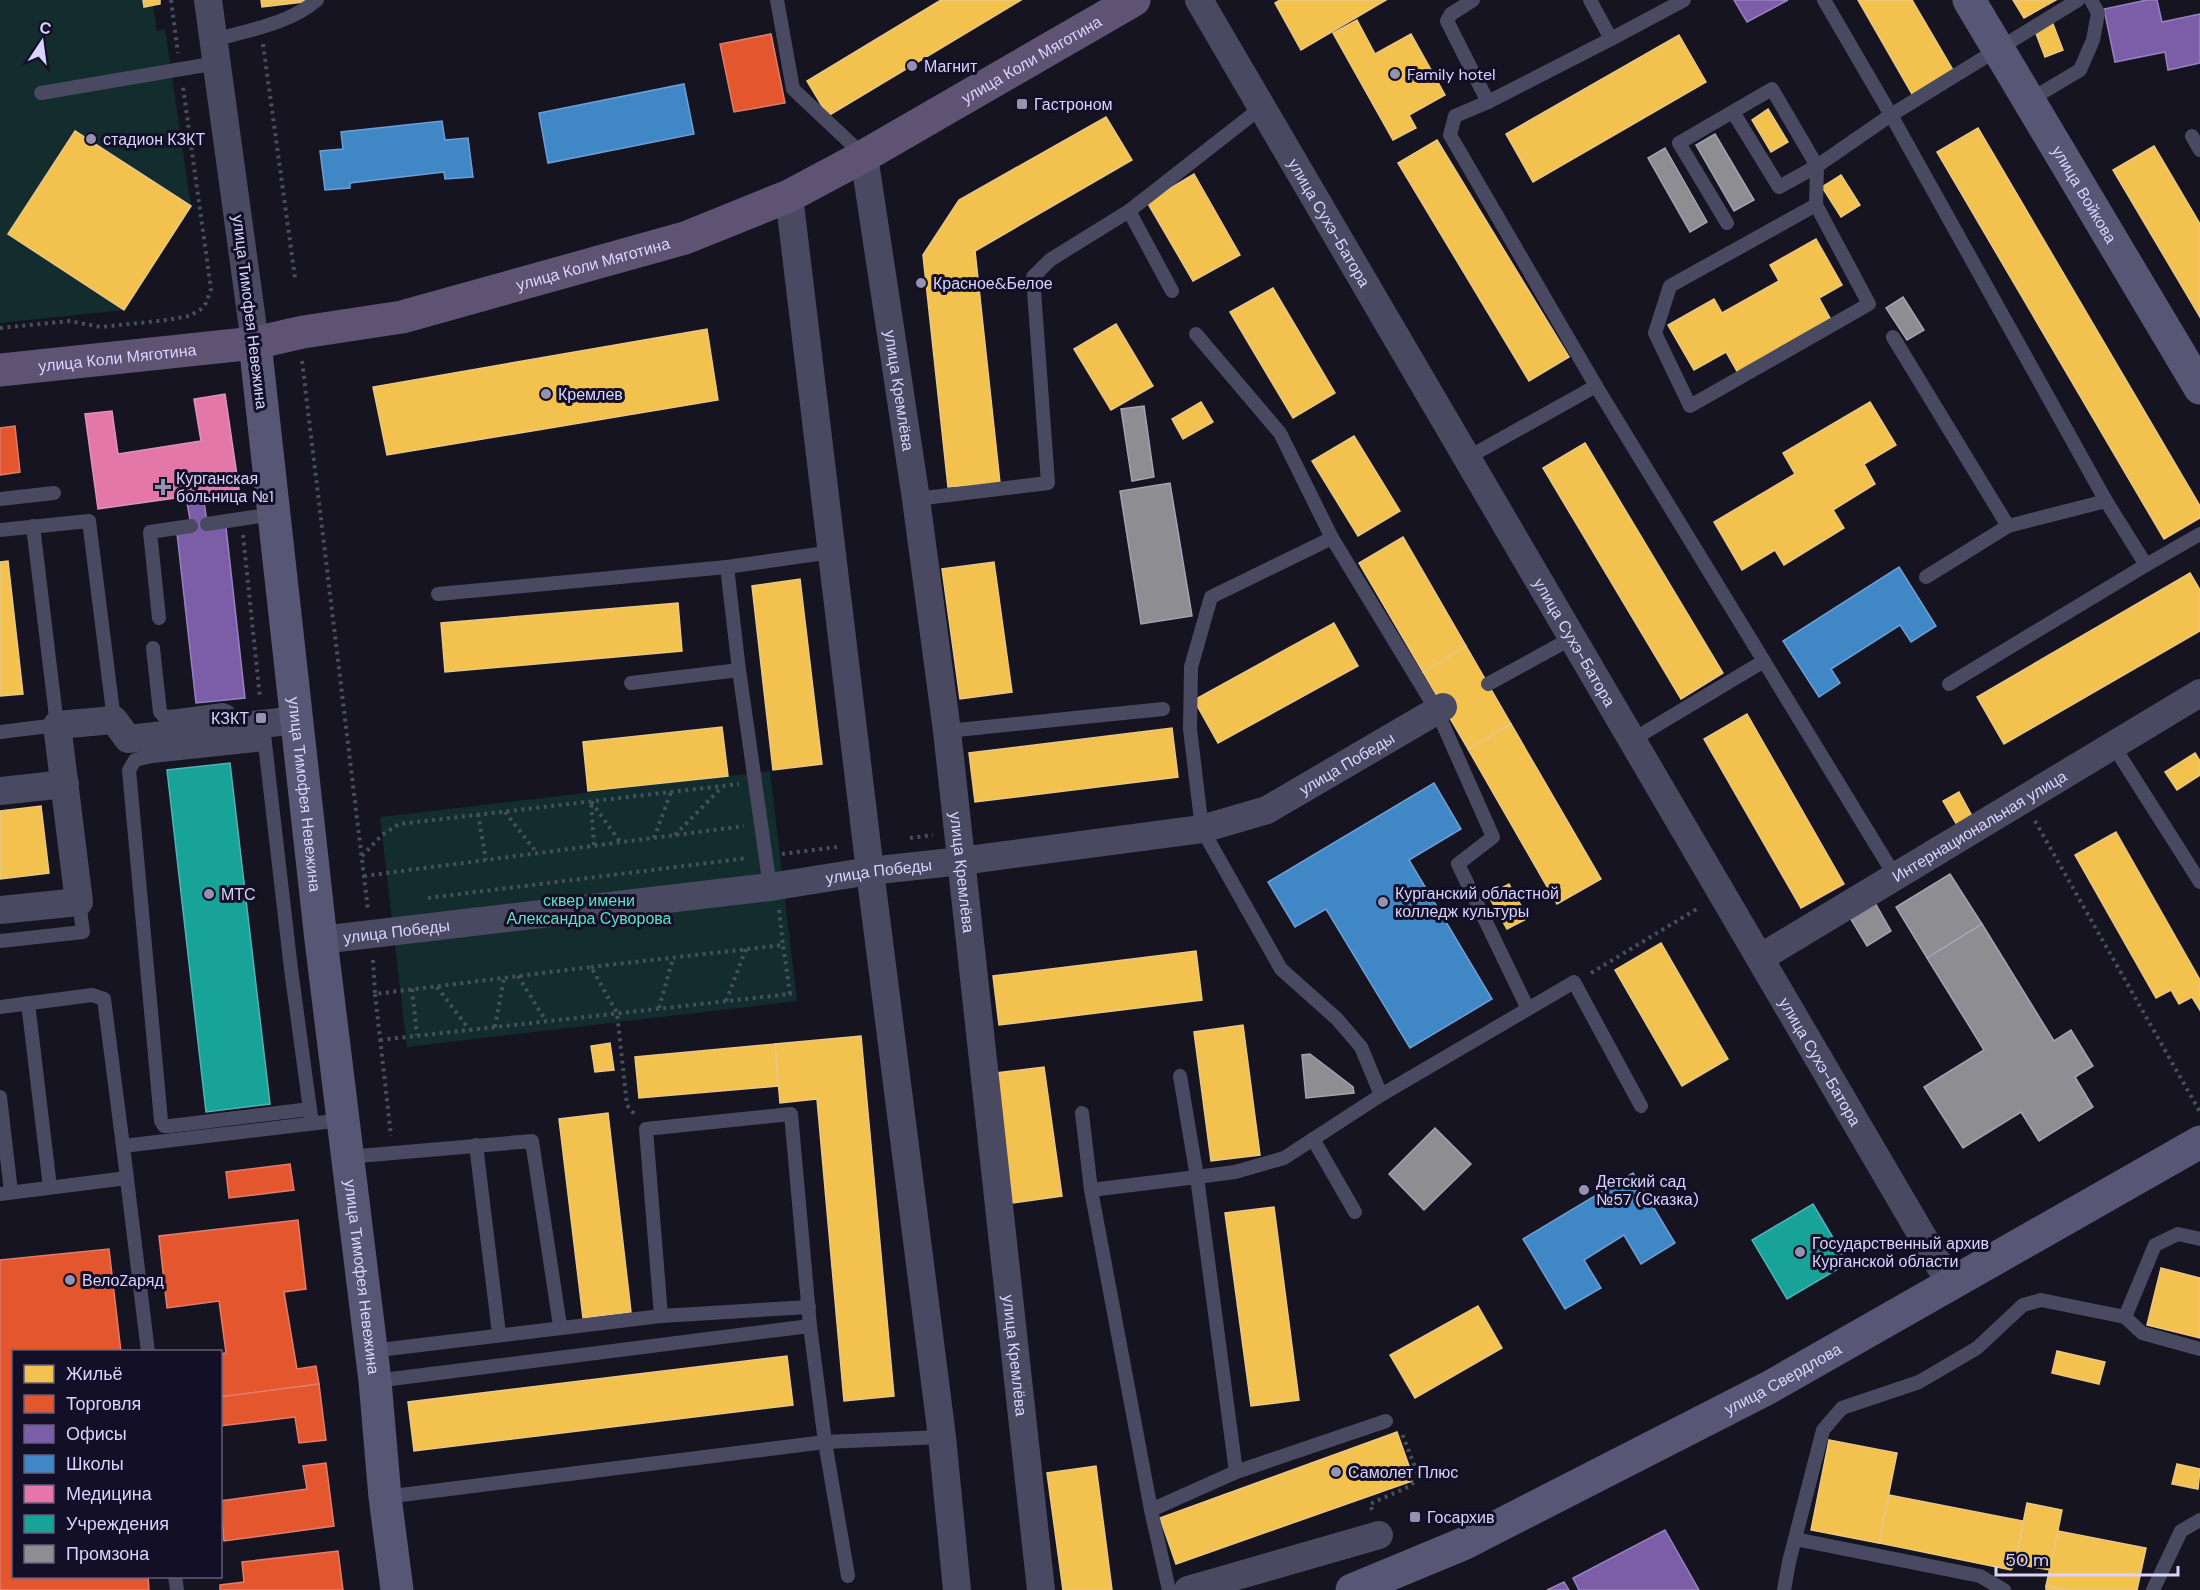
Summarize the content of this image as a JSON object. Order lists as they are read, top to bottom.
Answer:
{
  "streets": {
    "main road": ["улица Коли Мяготина"],
    "street": [
      "улица Войкова",
      "улица Сухэ-Батора",
      "улица Тимофея Невежина",
      "улица Кремлёва",
      "улица Победы",
      "Интернациональная улица",
      "улица Свердлова"
    ]
  },
  "crossings": [
    ["улица Коли Мяготина", "улица Тимофея Невежина"],
    ["улица Коли Мяготина", "улица Кремлёва"],
    ["улица Сухэ-Батора", "Интернациональная улица"],
    ["улица Сухэ-Батора", "улица Свердлова"],
    ["улица Тимофея Невежина", "улица Победы"],
    ["улица Кремлёва", "улица Победы"]
  ],
  "parks": ["сквер имени Александра Суворова"],
  "places": {
    "other": [
      "Магнит",
      "Family hotel",
      "стадион КЗКТ",
      "Красное&Белое",
      "Кремлев",
      "МТС",
      "Курганский областной колледж культуры",
      "Детский сад №57 (Сказка)",
      "Государственный архив Курганской области",
      "ВелоZаряд",
      "Самолет Плюс"
    ],
    "transit": ["Гастроном", "КЗКТ", "Госархив"],
    "health": ["Курганская больница №1"]
  },
  "legend": [
    "Жильё",
    "Торговля",
    "Офисы",
    "Школы",
    "Медицина",
    "Учреждения",
    "Промзона"
  ],
  "scale_bar": "50 m",
  "north": "top"
}
